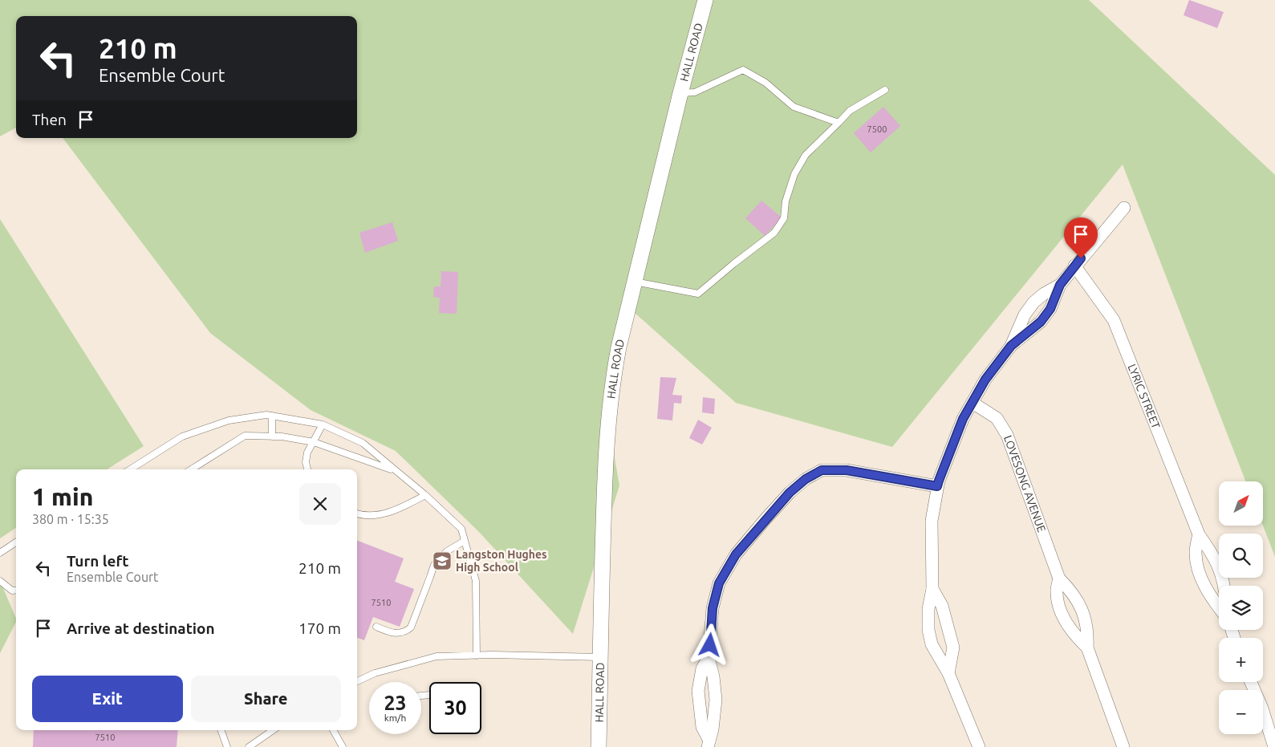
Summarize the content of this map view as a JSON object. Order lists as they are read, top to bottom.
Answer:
{
  "streets": {
    "street": ["HALL ROAD", "LYRIC STREET", "LOVESONG AVENUE"]
  },
  "places": {
    "school or university": ["Langston Hughes High School"]
  },
  "house_numbers": ["7500", "7510", "7510"],
  "north": "top right",
  "page": {
    "turn": ["210 m", "Ensemble Court"],
    "then": "Then",
    "heading": ["1 min", "380 m · 15:35"],
    "map_buttons": ["+", "−"],
    "list": [
      {
        "name": "Turn left",
        "note": "Ensemble Court",
        "value": "210 m"
      },
      {
        "name": "Arrive at destination",
        "value": "170 m"
      }
    ],
    "buttons": ["Exit", "Share"],
    "speed": "23 km/h",
    "limit": "30"
  }
}
